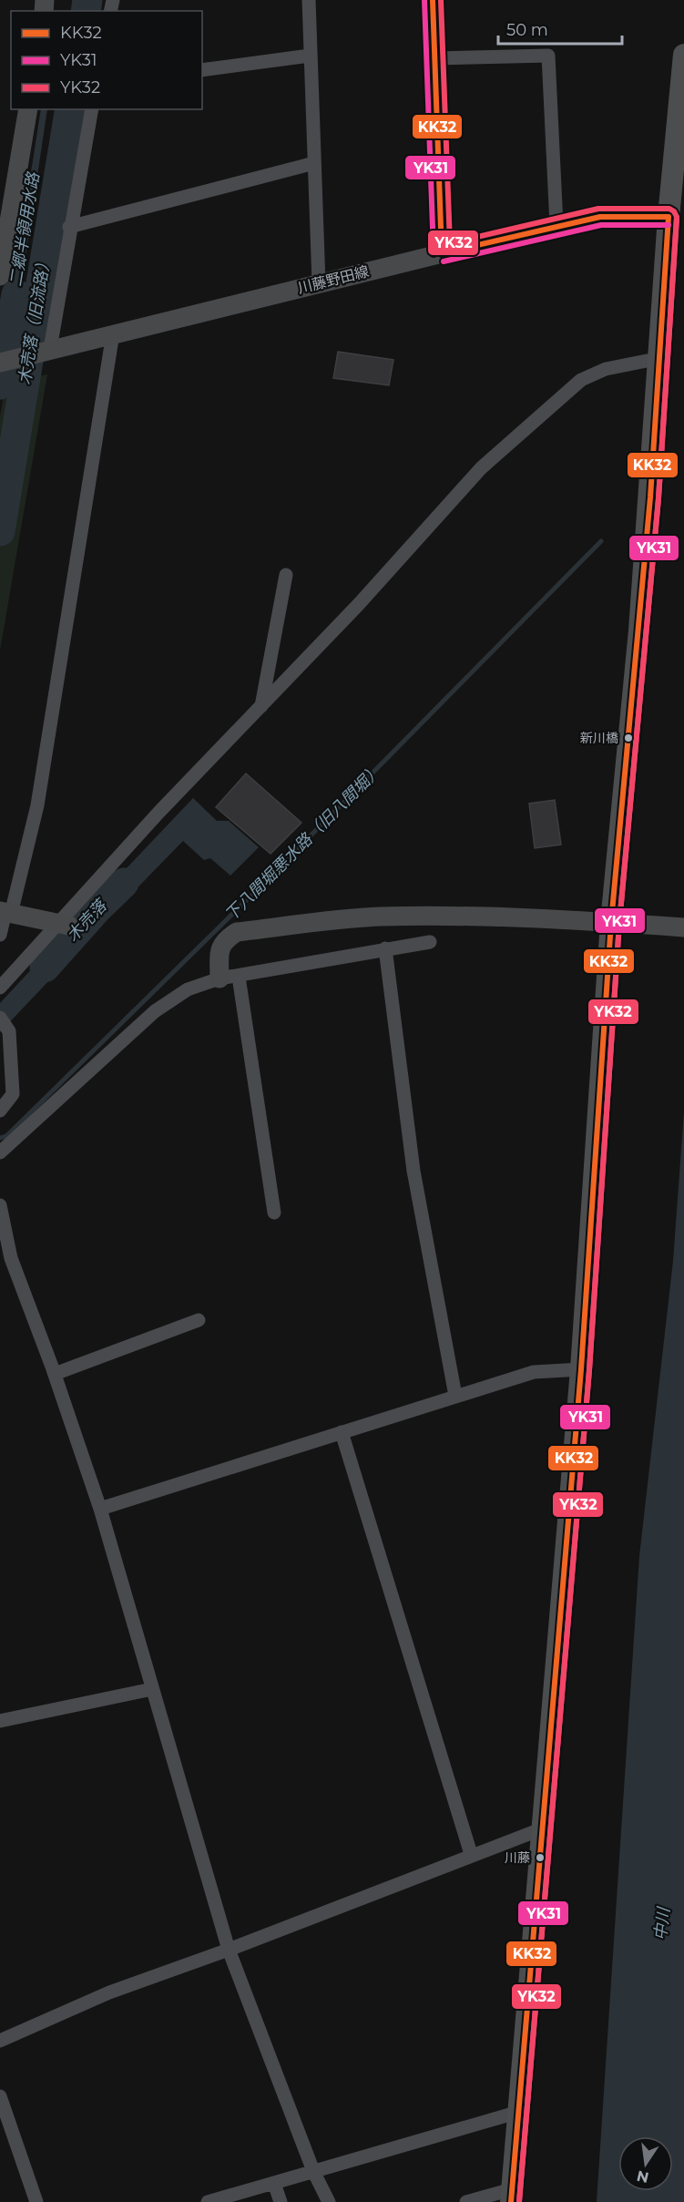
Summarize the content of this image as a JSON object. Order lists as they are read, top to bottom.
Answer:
{
  "streets": {
    "street": ["川藤野田線"]
  },
  "water": [
    "二郷半領用水路",
    "木売落（旧流路）",
    "下八間堀悪水路（旧八間堀）",
    "木売落",
    "中川"
  ],
  "places": ["新川橋", "川藤"],
  "lines": ["transit line KK32", "transit line YK31", "transit line YK32"],
  "legend": ["KK32", "YK31", "YK32"],
  "scale_bar": "50 m",
  "north": "bottom"
}
